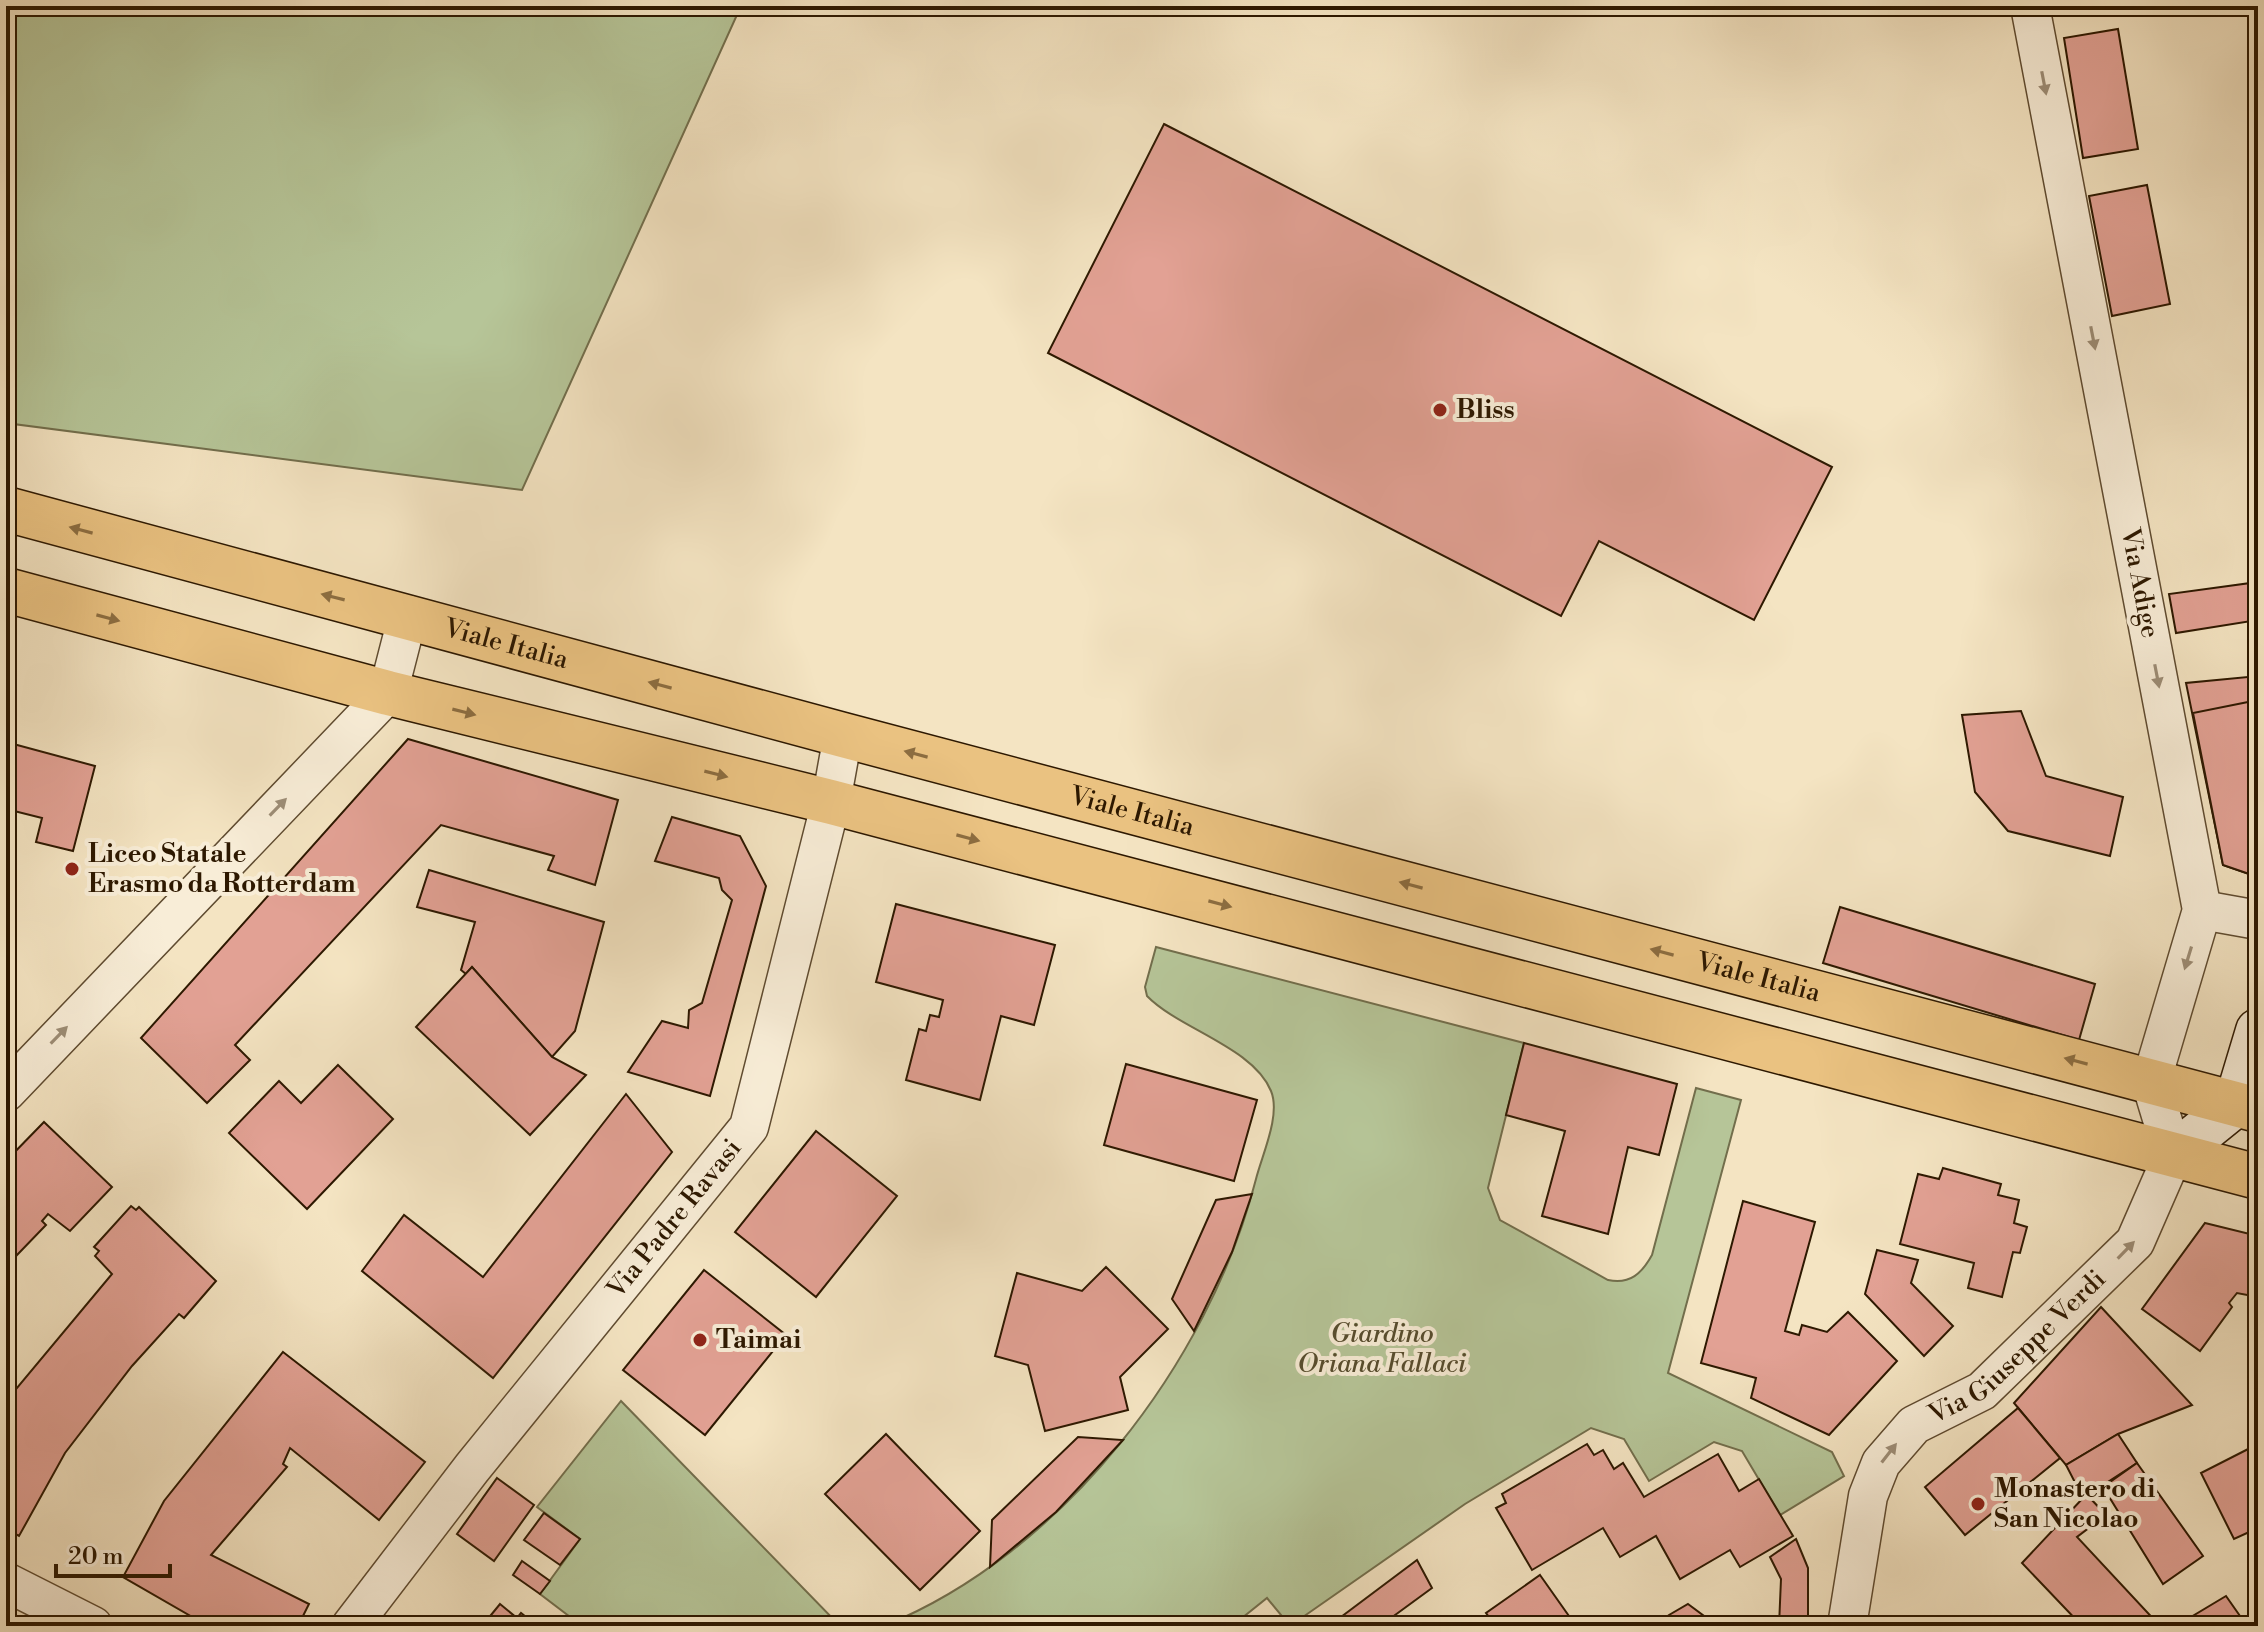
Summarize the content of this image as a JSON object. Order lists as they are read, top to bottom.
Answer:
{
  "streets": {
    "main road": ["Viale Italia"],
    "street": ["Via Adige", "Via Padre Ravasi", "Via Giuseppe Verdi"]
  },
  "crossings": [
    ["Via Adige", "Viale Italia"],
    ["Viale Italia", "Via Padre Ravasi"]
  ],
  "one_way": ["Via Adige", "Via Giuseppe Verdi"],
  "parks": ["Giardino Oriana Fallaci"],
  "places": [
    "Bliss",
    "Liceo Statale Erasmo da Rotterdam",
    "Taimai",
    "Monastero di San Nicolao"
  ],
  "scale_bar": "20 m"
}
